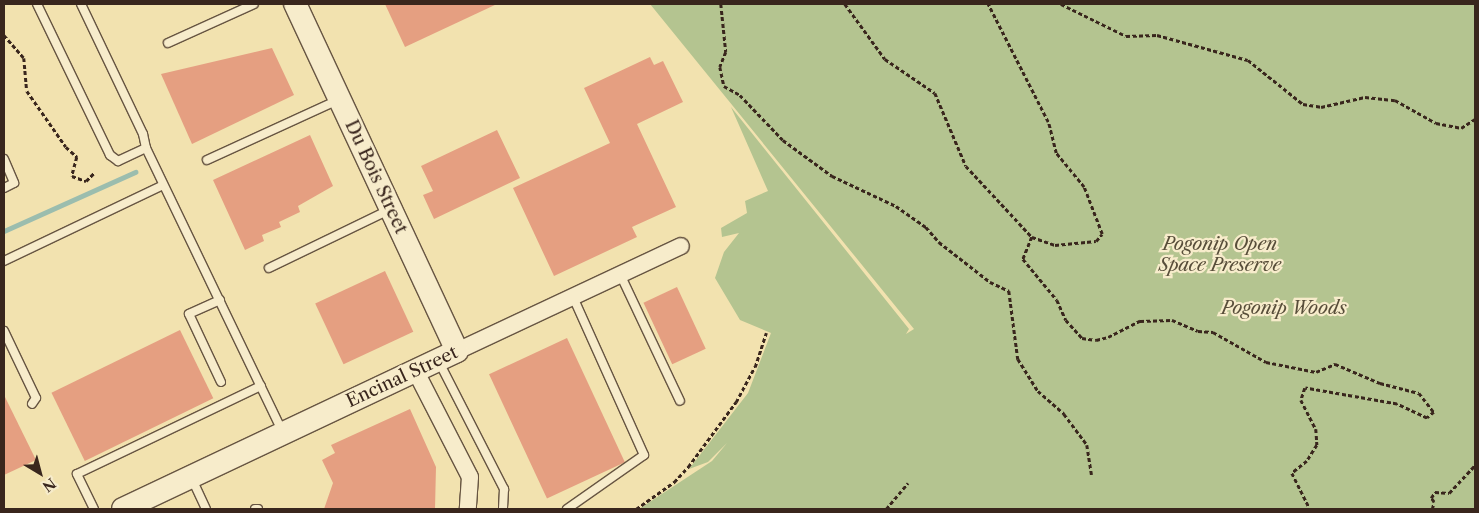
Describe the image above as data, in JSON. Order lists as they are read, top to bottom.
{
  "streets": {
    "street": ["Du Bois Street", "Encinal Street"]
  },
  "crossings": [
    ["Du Bois Street", "Encinal Street"]
  ],
  "parks": ["Pogonip Open Space Preserve", "Pogonip Woods"],
  "north": "bottom right"
}
